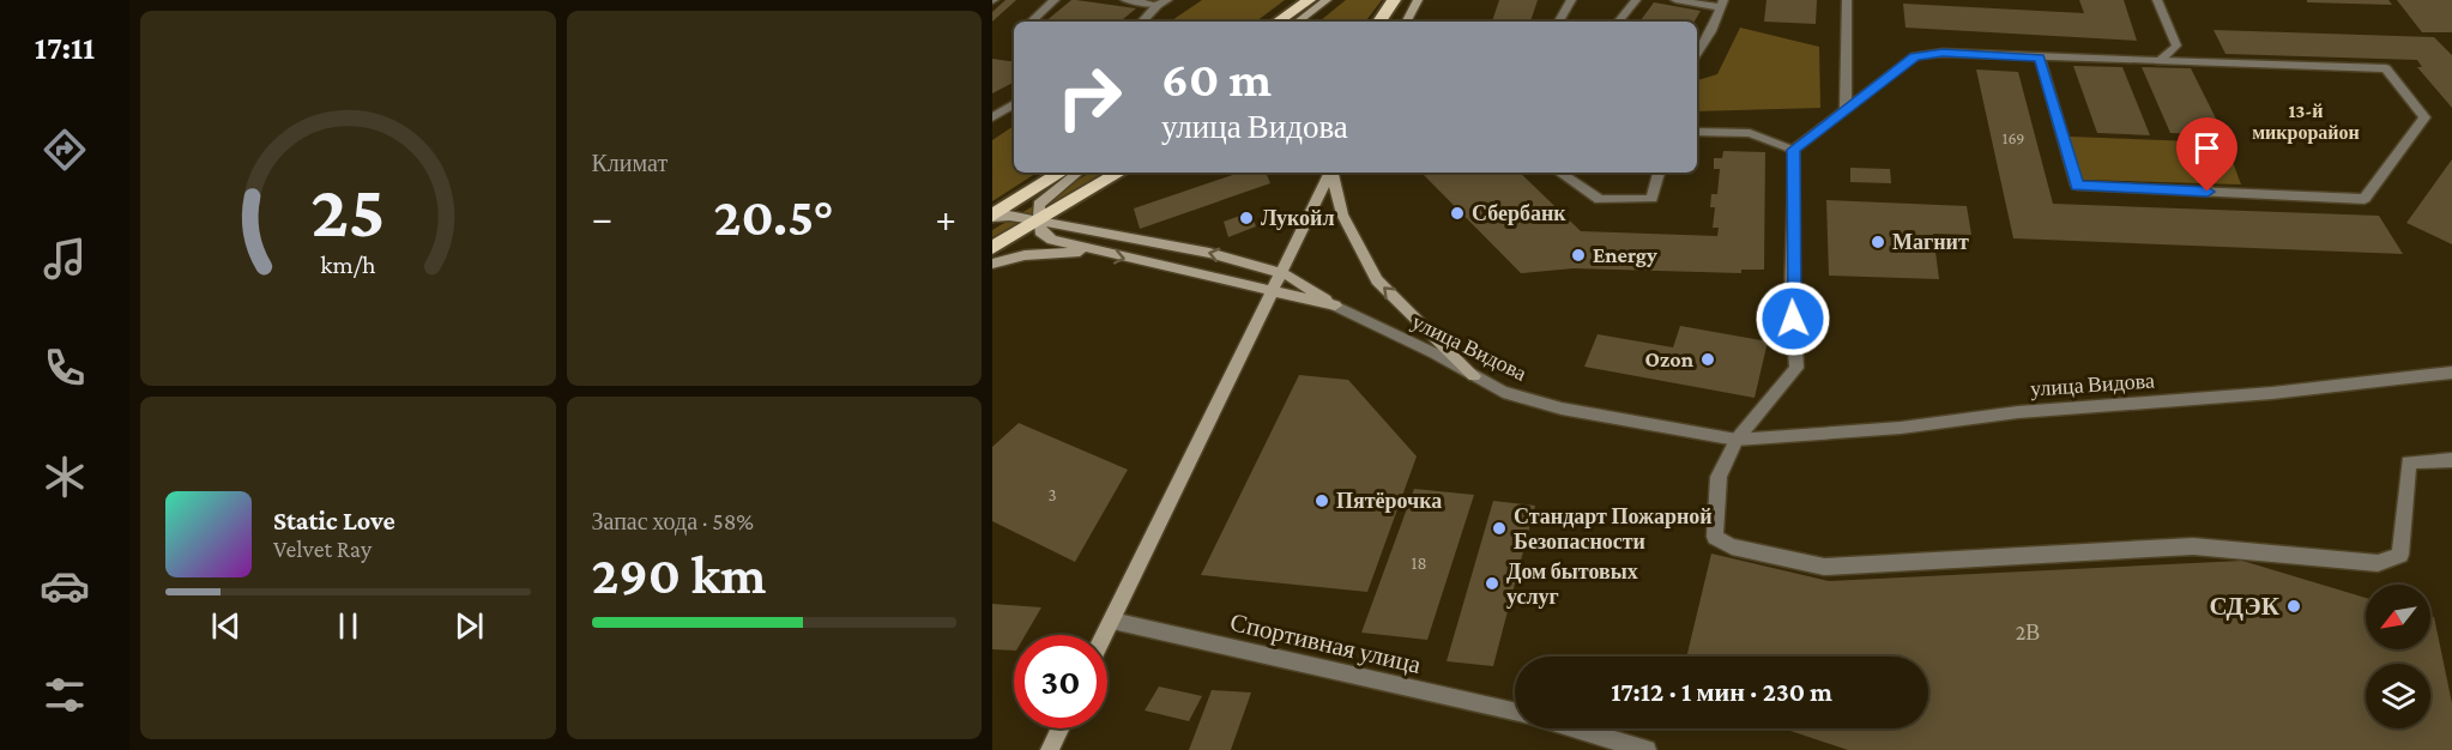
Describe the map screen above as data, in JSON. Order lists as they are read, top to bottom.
{
  "streets": {
    "main road": ["улица Видова"],
    "street": ["Спортивная улица"]
  },
  "districts": ["13-й микрорайон"],
  "places": [
    "Сбербанк",
    "Лукойл",
    "Магнит",
    "Energy",
    "Ozon",
    "Пятёрочка",
    "Стандарт Пожарной Безопасности",
    "Дом бытовых услуг",
    "СДЭК"
  ],
  "house_numbers": [
    "169",
    "3",
    "18",
    "2В"
  ],
  "north": "bottom left",
  "page": {
    "tabs": "17:11",
    "tile": [
      "Климат",
      ["Запас хода · 58%", "290 km"]
    ],
    "turn": ["60 m", "улица Видова"],
    "heat": ["−", "20.5°", "+"],
    "song": ["Static Love", "Velvet Ray"],
    "limit": "30",
    "trip": "17:12 · 1 мин · 230 m",
    "gauge": ["25", "km/h"]
  }
}
